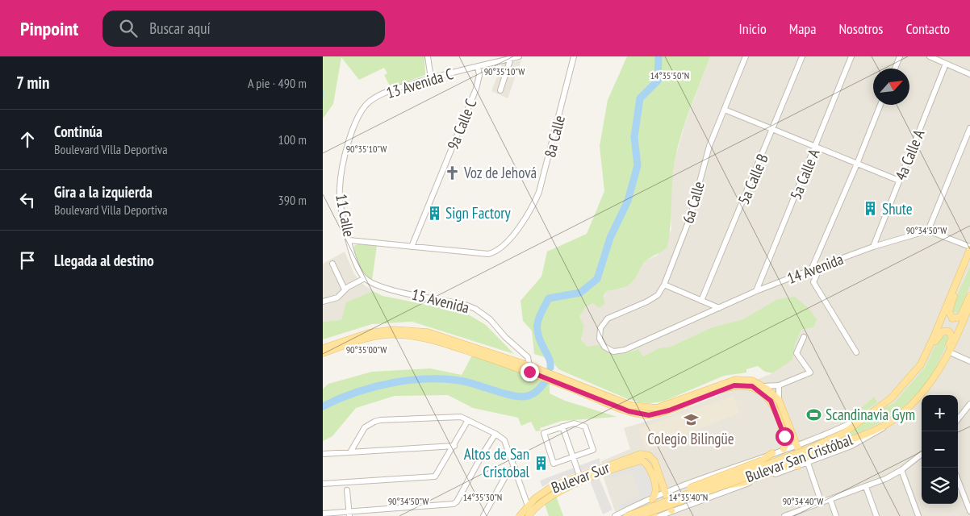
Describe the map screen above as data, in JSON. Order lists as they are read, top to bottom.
{
  "streets": {
    "main road": ["Bulevar San Cristóbal", "Bulevar Sur"],
    "street": [
      "13 Avenida C",
      "9a Calle C",
      "8a Calle",
      "4a Calle A",
      "5a Calle A",
      "5a Calle B",
      "6a Calle",
      "11 Calle",
      "14 Avenida",
      "15 Avenida"
    ]
  },
  "crossings": [
    ["13 Avenida C", "9a Calle C"],
    ["13 Avenida C", "11 Calle"],
    ["9a Calle C", "8a Calle"],
    ["4a Calle A", "14 Avenida"],
    ["5a Calle A", "14 Avenida"],
    ["6a Calle", "14 Avenida"],
    ["11 Calle", "15 Avenida"]
  ],
  "places": {
    "church": ["Voz de Jehová"],
    "building": ["Shute", "Sign Factory", "Altos de San Cristobal"],
    "sports": ["Scandinavia Gym"],
    "school or university": ["Colegio Bilingüe"]
  },
  "north": "top right",
  "page": {
    "header": "Pinpoint",
    "search": "Buscar aquí",
    "nav": [
      "Inicio",
      "Mapa",
      "Nosotros",
      "Contacto"
    ],
    "heading": ["7 min", "A pie · 490 m"],
    "list": [
      ["Continúa", "Boulevard Villa Deportiva", "100 m"],
      ["Gira a la izquierda", "Boulevard Villa Deportiva", "390 m"],
      "Llegada al destino"
    ],
    "map_buttons": ["+", "−"]
  },
  "coordinates": [
    "90°35'10\"W",
    "14°35'50\"N",
    "90°34'50\"W",
    "90°35'00\"W",
    "14°35'30\"N",
    "14°35'40\"N",
    "90°34'40\"W"
  ]
}
